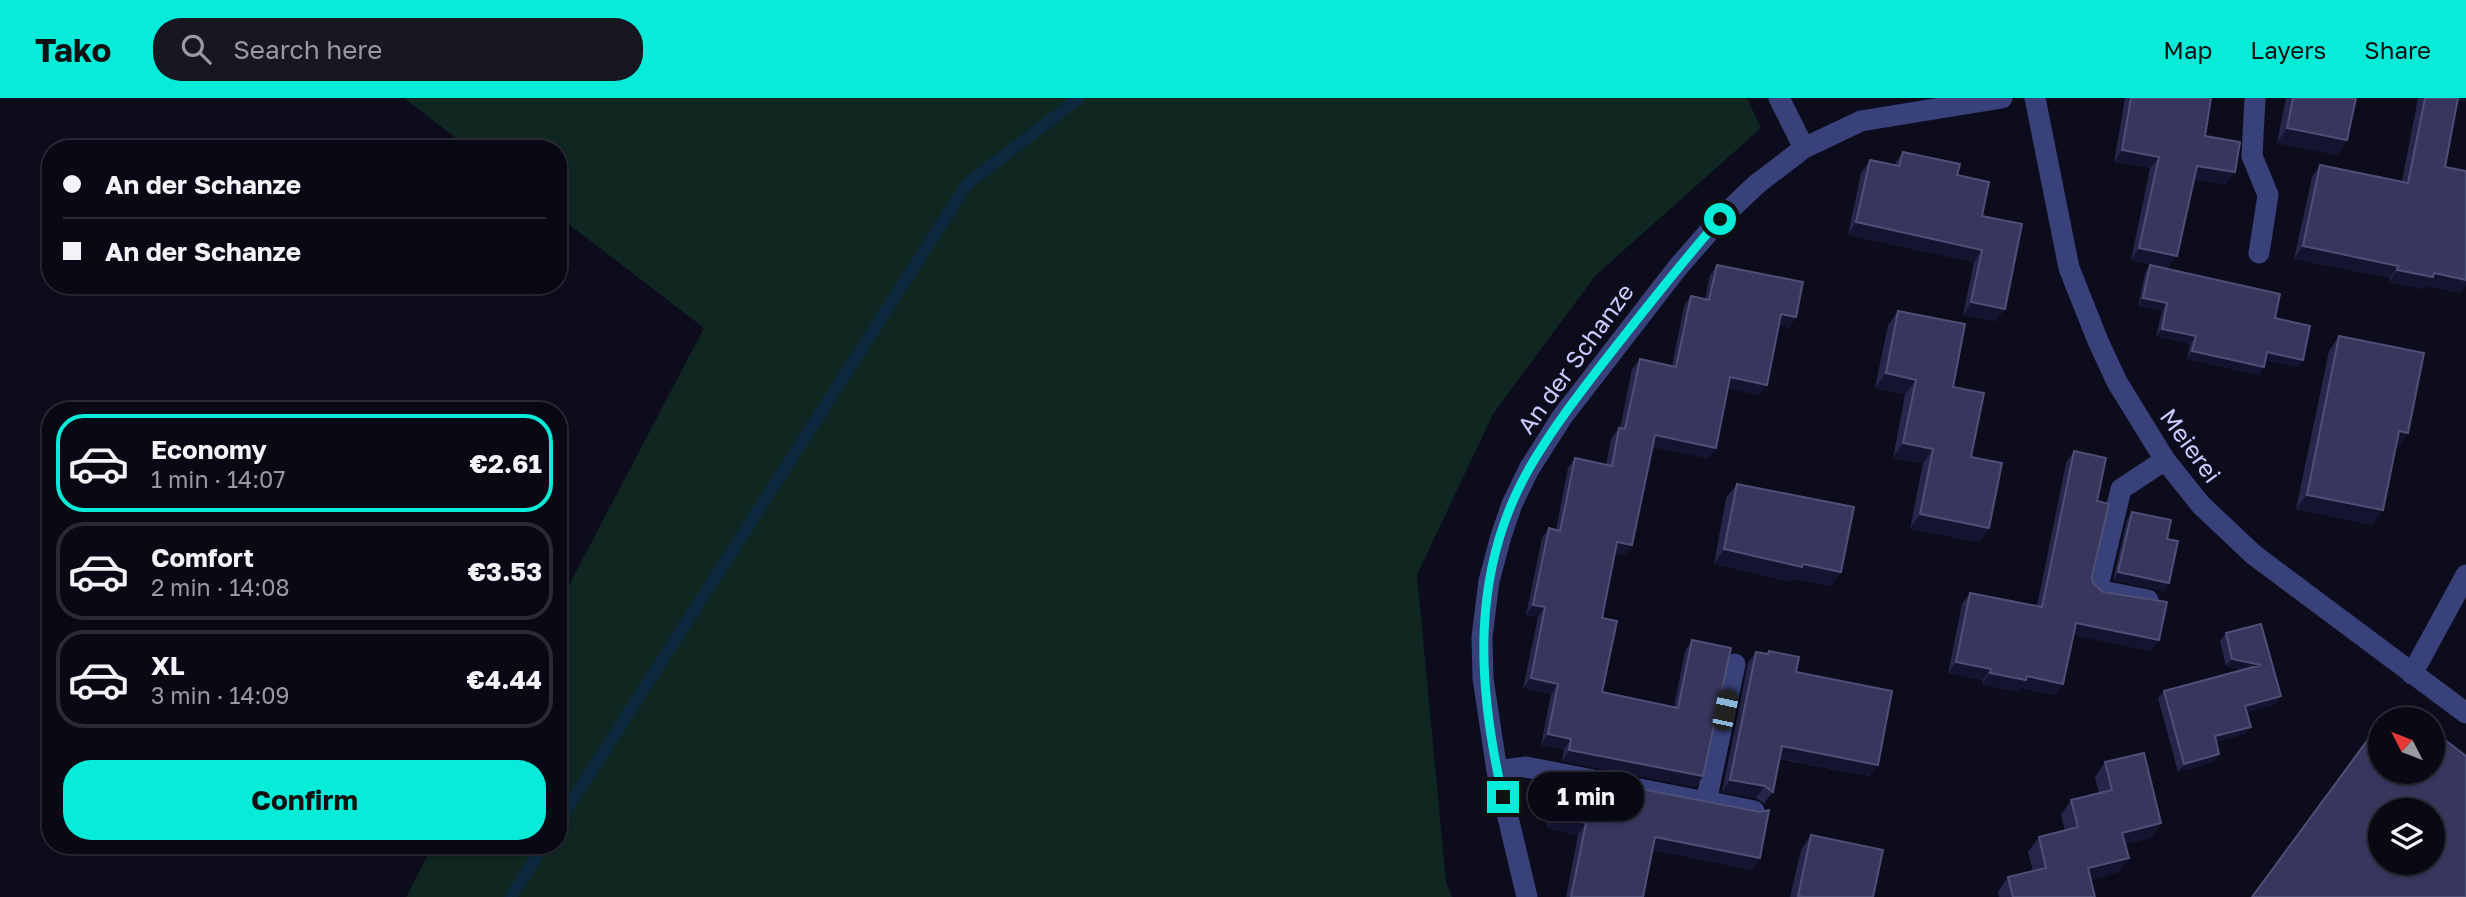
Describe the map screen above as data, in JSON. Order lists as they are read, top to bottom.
{
  "streets": {
    "street": ["An der Schanze", "Meierei"]
  },
  "north": "top left",
  "page": {
    "header": "Tako",
    "search": "Search here",
    "nav": ["Map", "Layers", "Share"],
    "banner": ["An der Schanze", "An der Schanze"],
    "list": [
      {
        "name": "Economy",
        "note": "1 min · 14:07",
        "value": "€2.61"
      },
      {
        "name": "Comfort",
        "note": "2 min · 14:08",
        "value": "€3.53"
      },
      {
        "name": "XL",
        "note": "3 min · 14:09",
        "value": "€4.44"
      }
    ],
    "buttons": "Confirm",
    "bubble": "1 min"
  }
}
